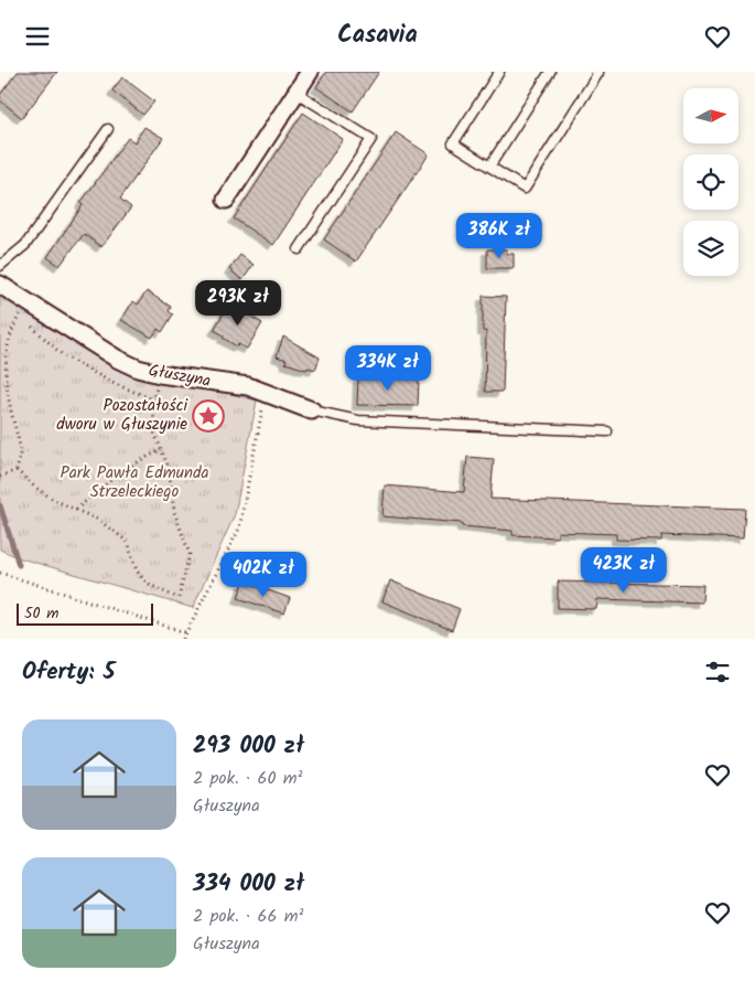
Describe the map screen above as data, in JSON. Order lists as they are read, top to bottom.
{
  "streets": {
    "street": ["Głuszyna"]
  },
  "parks": ["Park Pawła Edmunda Strzeleckiego"],
  "places": {
    "place": ["Pozostałości dworu w Głuszynie"]
  },
  "scale_bar": "50 m",
  "north": "right",
  "page": {
    "header": "Casavia",
    "price": [
      "386K zł",
      "293K zł",
      "334K zł",
      "423K zł",
      "402K zł"
    ],
    "scale": "50 m",
    "heading": "Oferty: 5",
    "list": [
      {
        "name": "293 000 zł",
        "note": "2 pok. · 60 m² · Głuszyna"
      },
      {
        "name": "334 000 zł",
        "note": "2 pok. · 66 m² · Głuszyna"
      }
    ]
  }
}
